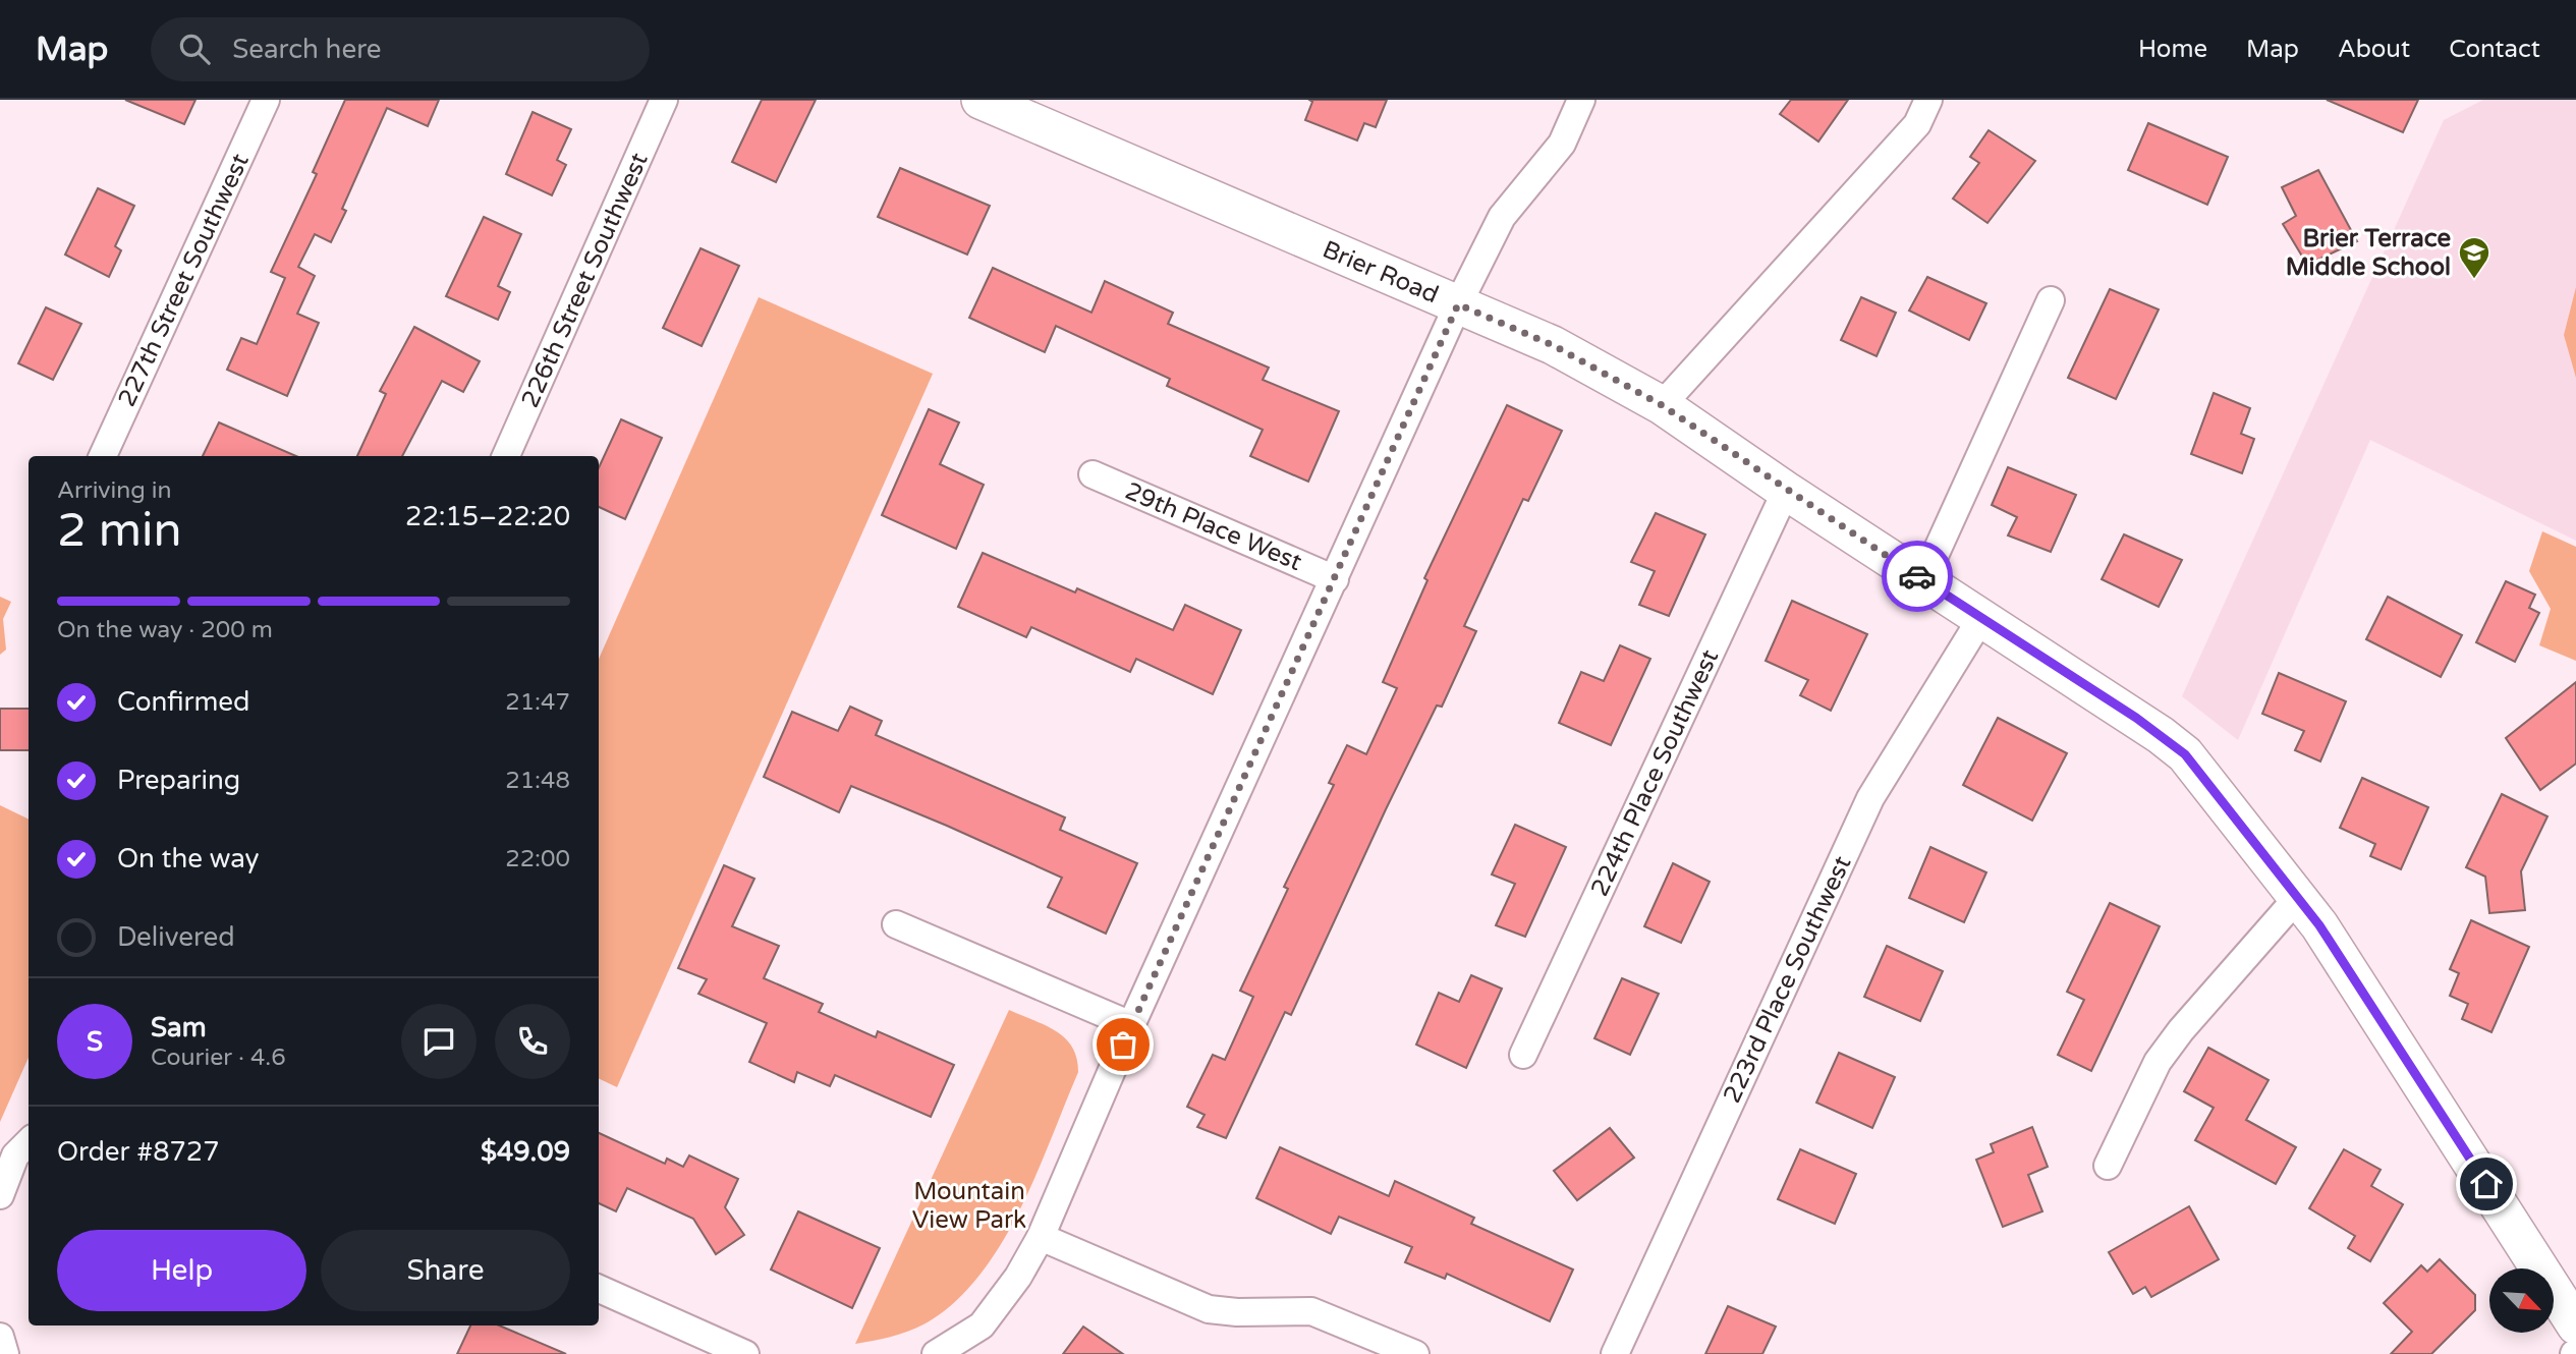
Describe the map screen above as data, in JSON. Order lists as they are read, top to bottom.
{
  "streets": {
    "main road": ["Brier Road"],
    "street": [
      "227th Street Southwest",
      "226th Street Southwest",
      "29th Place West",
      "224th Place Southwest",
      "223rd Place Southwest"
    ]
  },
  "crossings": [
    ["Brier Road", "224th Place Southwest"],
    ["Brier Road", "223rd Place Southwest"]
  ],
  "parks": ["Mountain View Park"],
  "places": {
    "school or university": ["Brier Terrace Middle School"]
  },
  "north": "bottom right",
  "page": {
    "header": "Map",
    "search": "Search here",
    "nav": [
      "Home",
      "Map",
      "About",
      "Contact"
    ],
    "heading": ["2 min", "Arriving in", "22:15–22:20"],
    "panel": [
      "Sam",
      "Courier · 4.6",
      "Order #8727",
      "$49.09"
    ],
    "bar": "On the way · 200 m",
    "list": [
      ["Confirmed", "21:47"],
      ["Preparing", "21:48"],
      ["On the way", "22:00"],
      "Delivered"
    ],
    "round": "S",
    "buttons": ["Help", "Share"]
  }
}
